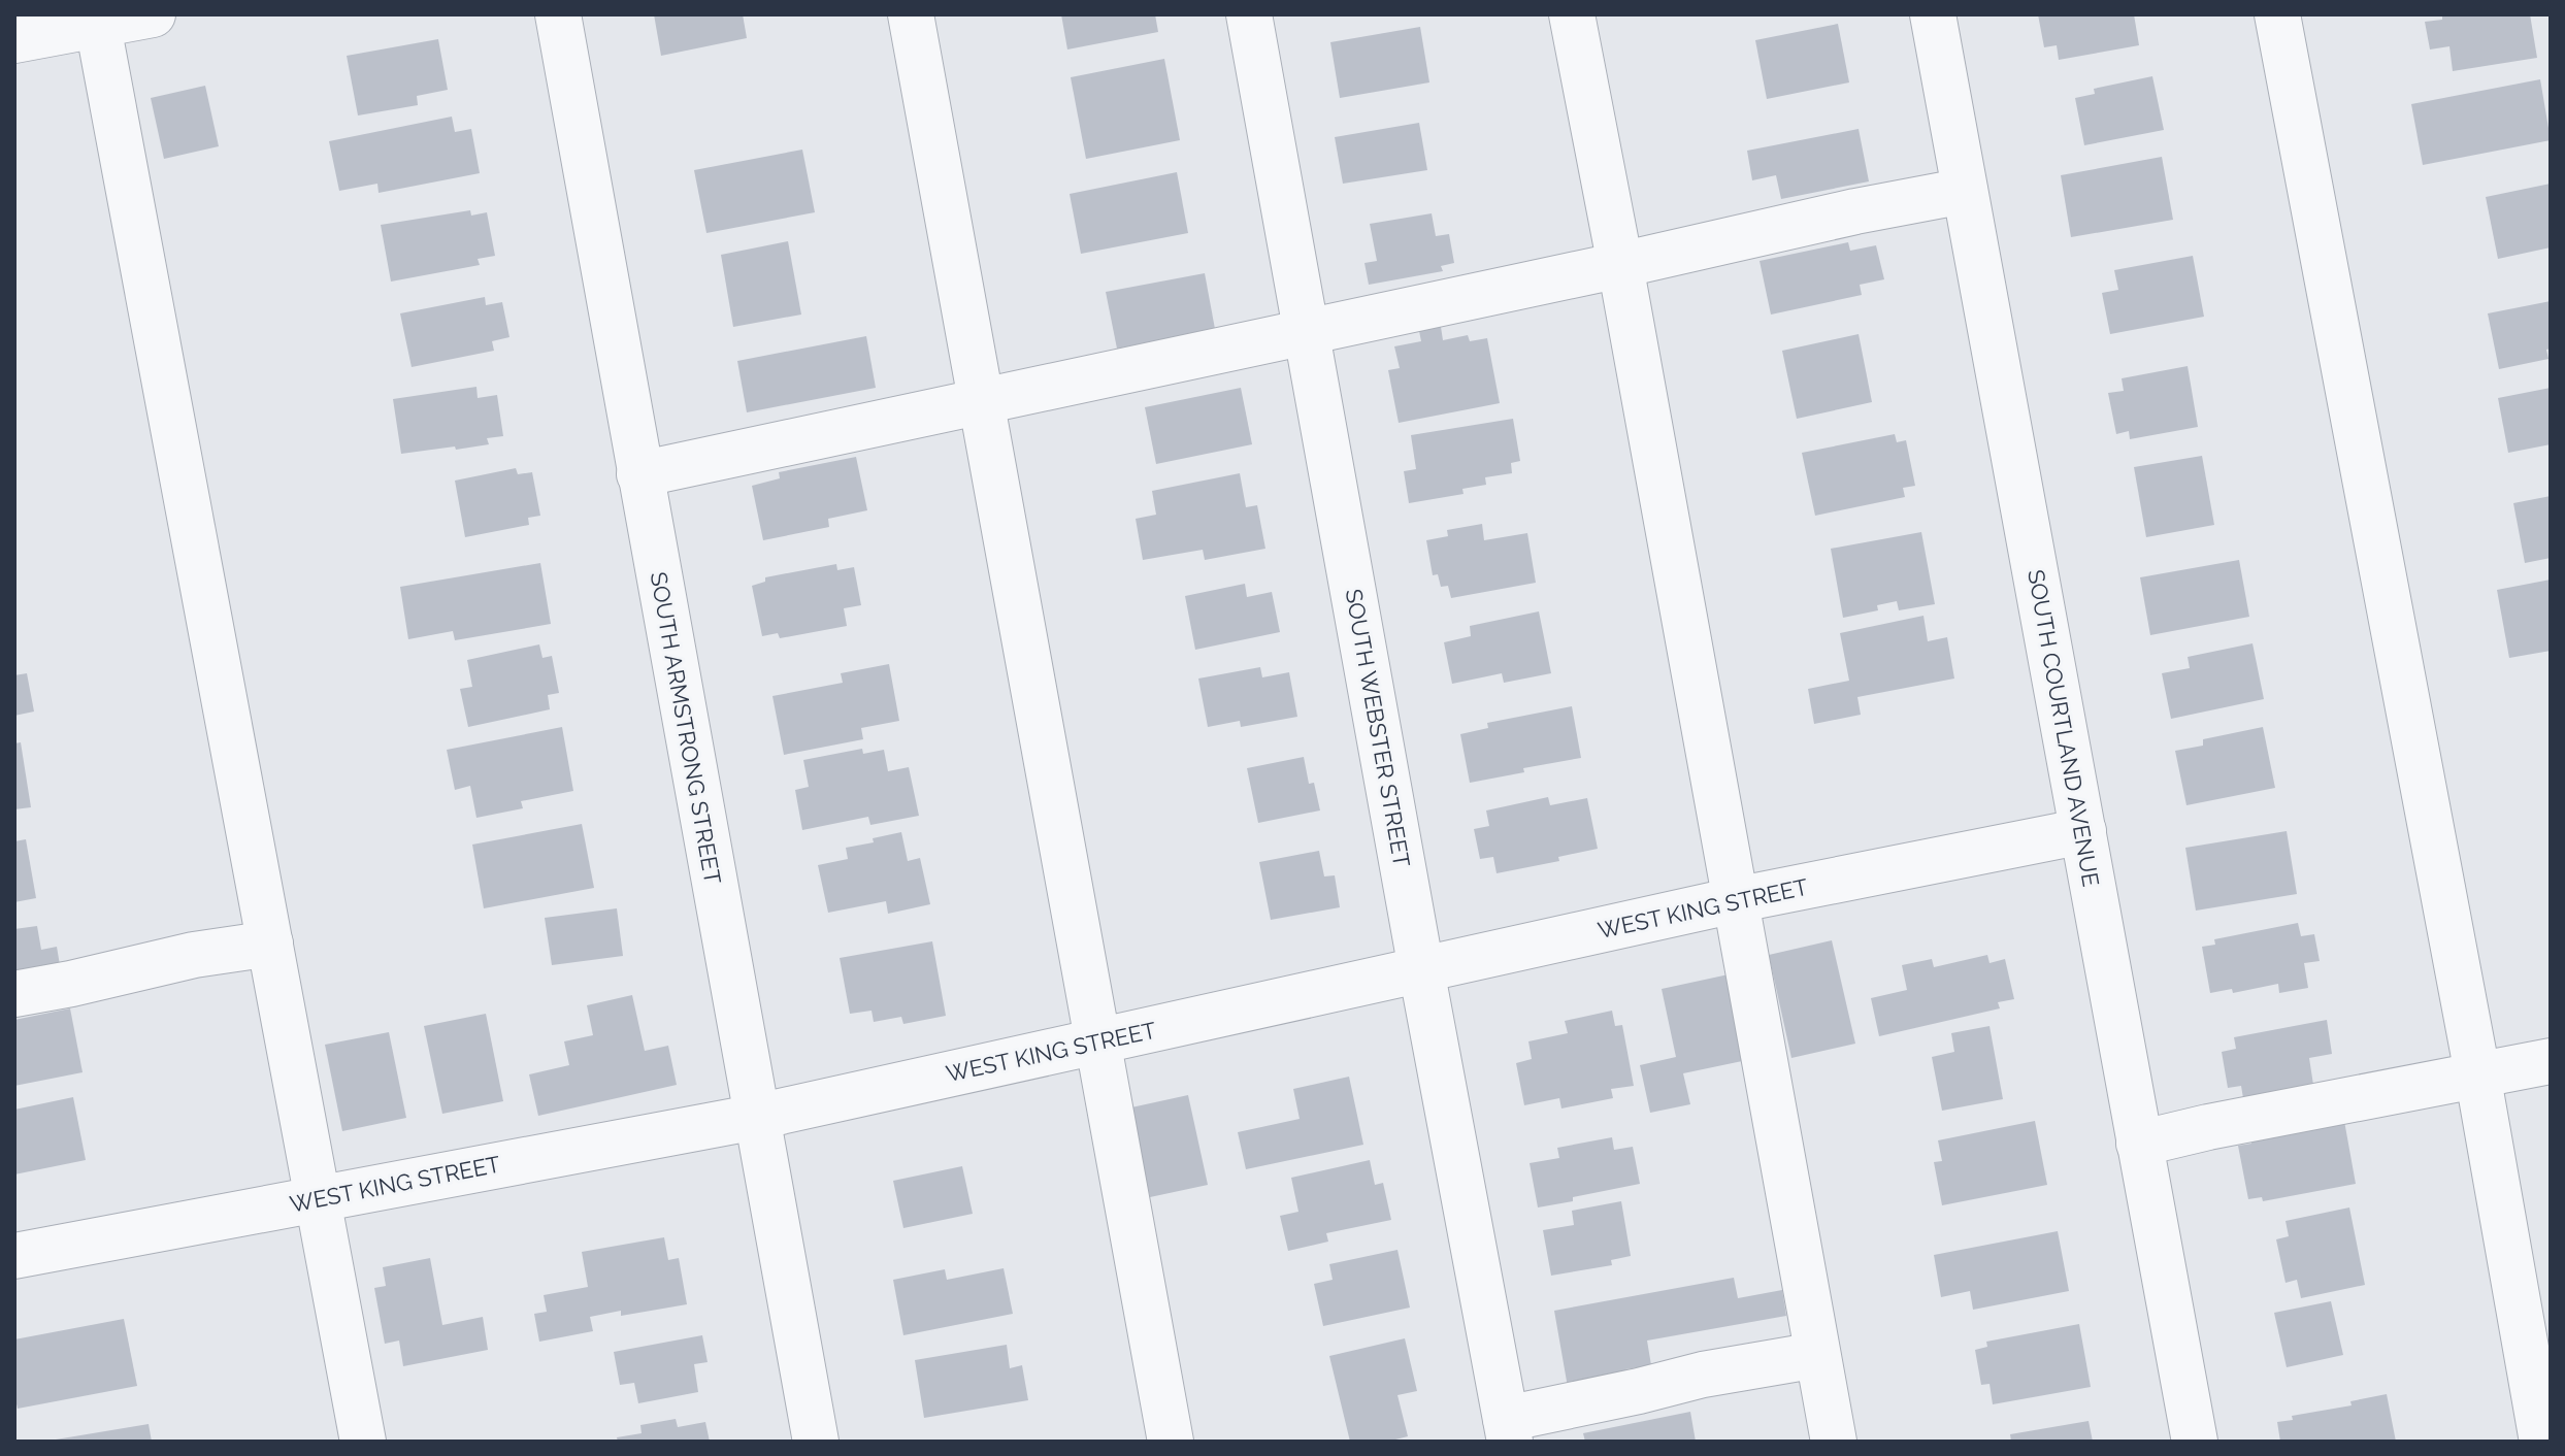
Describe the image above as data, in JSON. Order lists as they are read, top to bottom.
{
  "streets": {
    "street": [
      "SOUTH ARMSTRONG STREET",
      "SOUTH WEBSTER STREET",
      "SOUTH COURTLAND AVENUE",
      "WEST KING STREET"
    ]
  },
  "crossings": [
    ["SOUTH ARMSTRONG STREET", "WEST KING STREET"],
    ["SOUTH WEBSTER STREET", "WEST KING STREET"],
    ["SOUTH COURTLAND AVENUE", "WEST KING STREET"]
  ]
}
